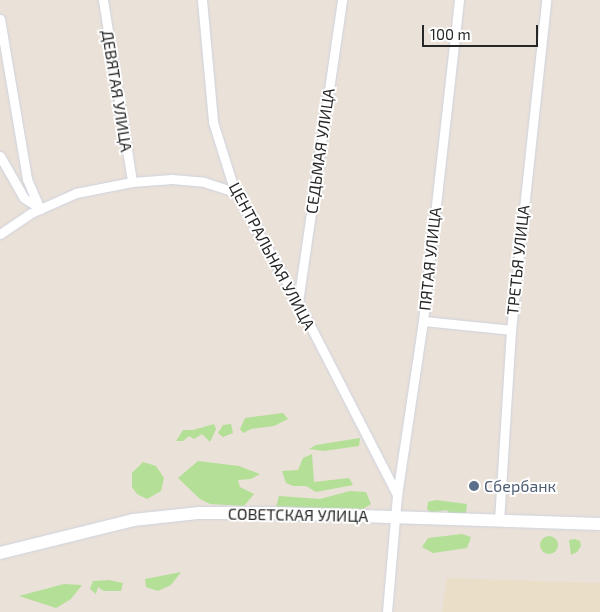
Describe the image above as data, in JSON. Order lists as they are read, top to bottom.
{
  "streets": {
    "main road": ["СОВЕТСКАЯ УЛИЦА"],
    "street": [
      "ДЕВЯТАЯ УЛИЦА",
      "СЕДЬМАЯ УЛИЦА",
      "ЦЕНТРАЛЬНАЯ УЛИЦА",
      "ПЯТАЯ УЛИЦА",
      "ТРЕТЬЯ УЛИЦА"
    ]
  },
  "crossings": [
    ["СЕДЬМАЯ УЛИЦА", "ЦЕНТРАЛЬНАЯ УЛИЦА"],
    ["ЦЕНТРАЛЬНАЯ УЛИЦА", "ПЯТАЯ УЛИЦА"],
    ["ПЯТАЯ УЛИЦА", "СОВЕТСКАЯ УЛИЦА"],
    ["ТРЕТЬЯ УЛИЦА", "СОВЕТСКАЯ УЛИЦА"]
  ],
  "places": ["Сбербанк"],
  "scale_bar": "100 m"
}
